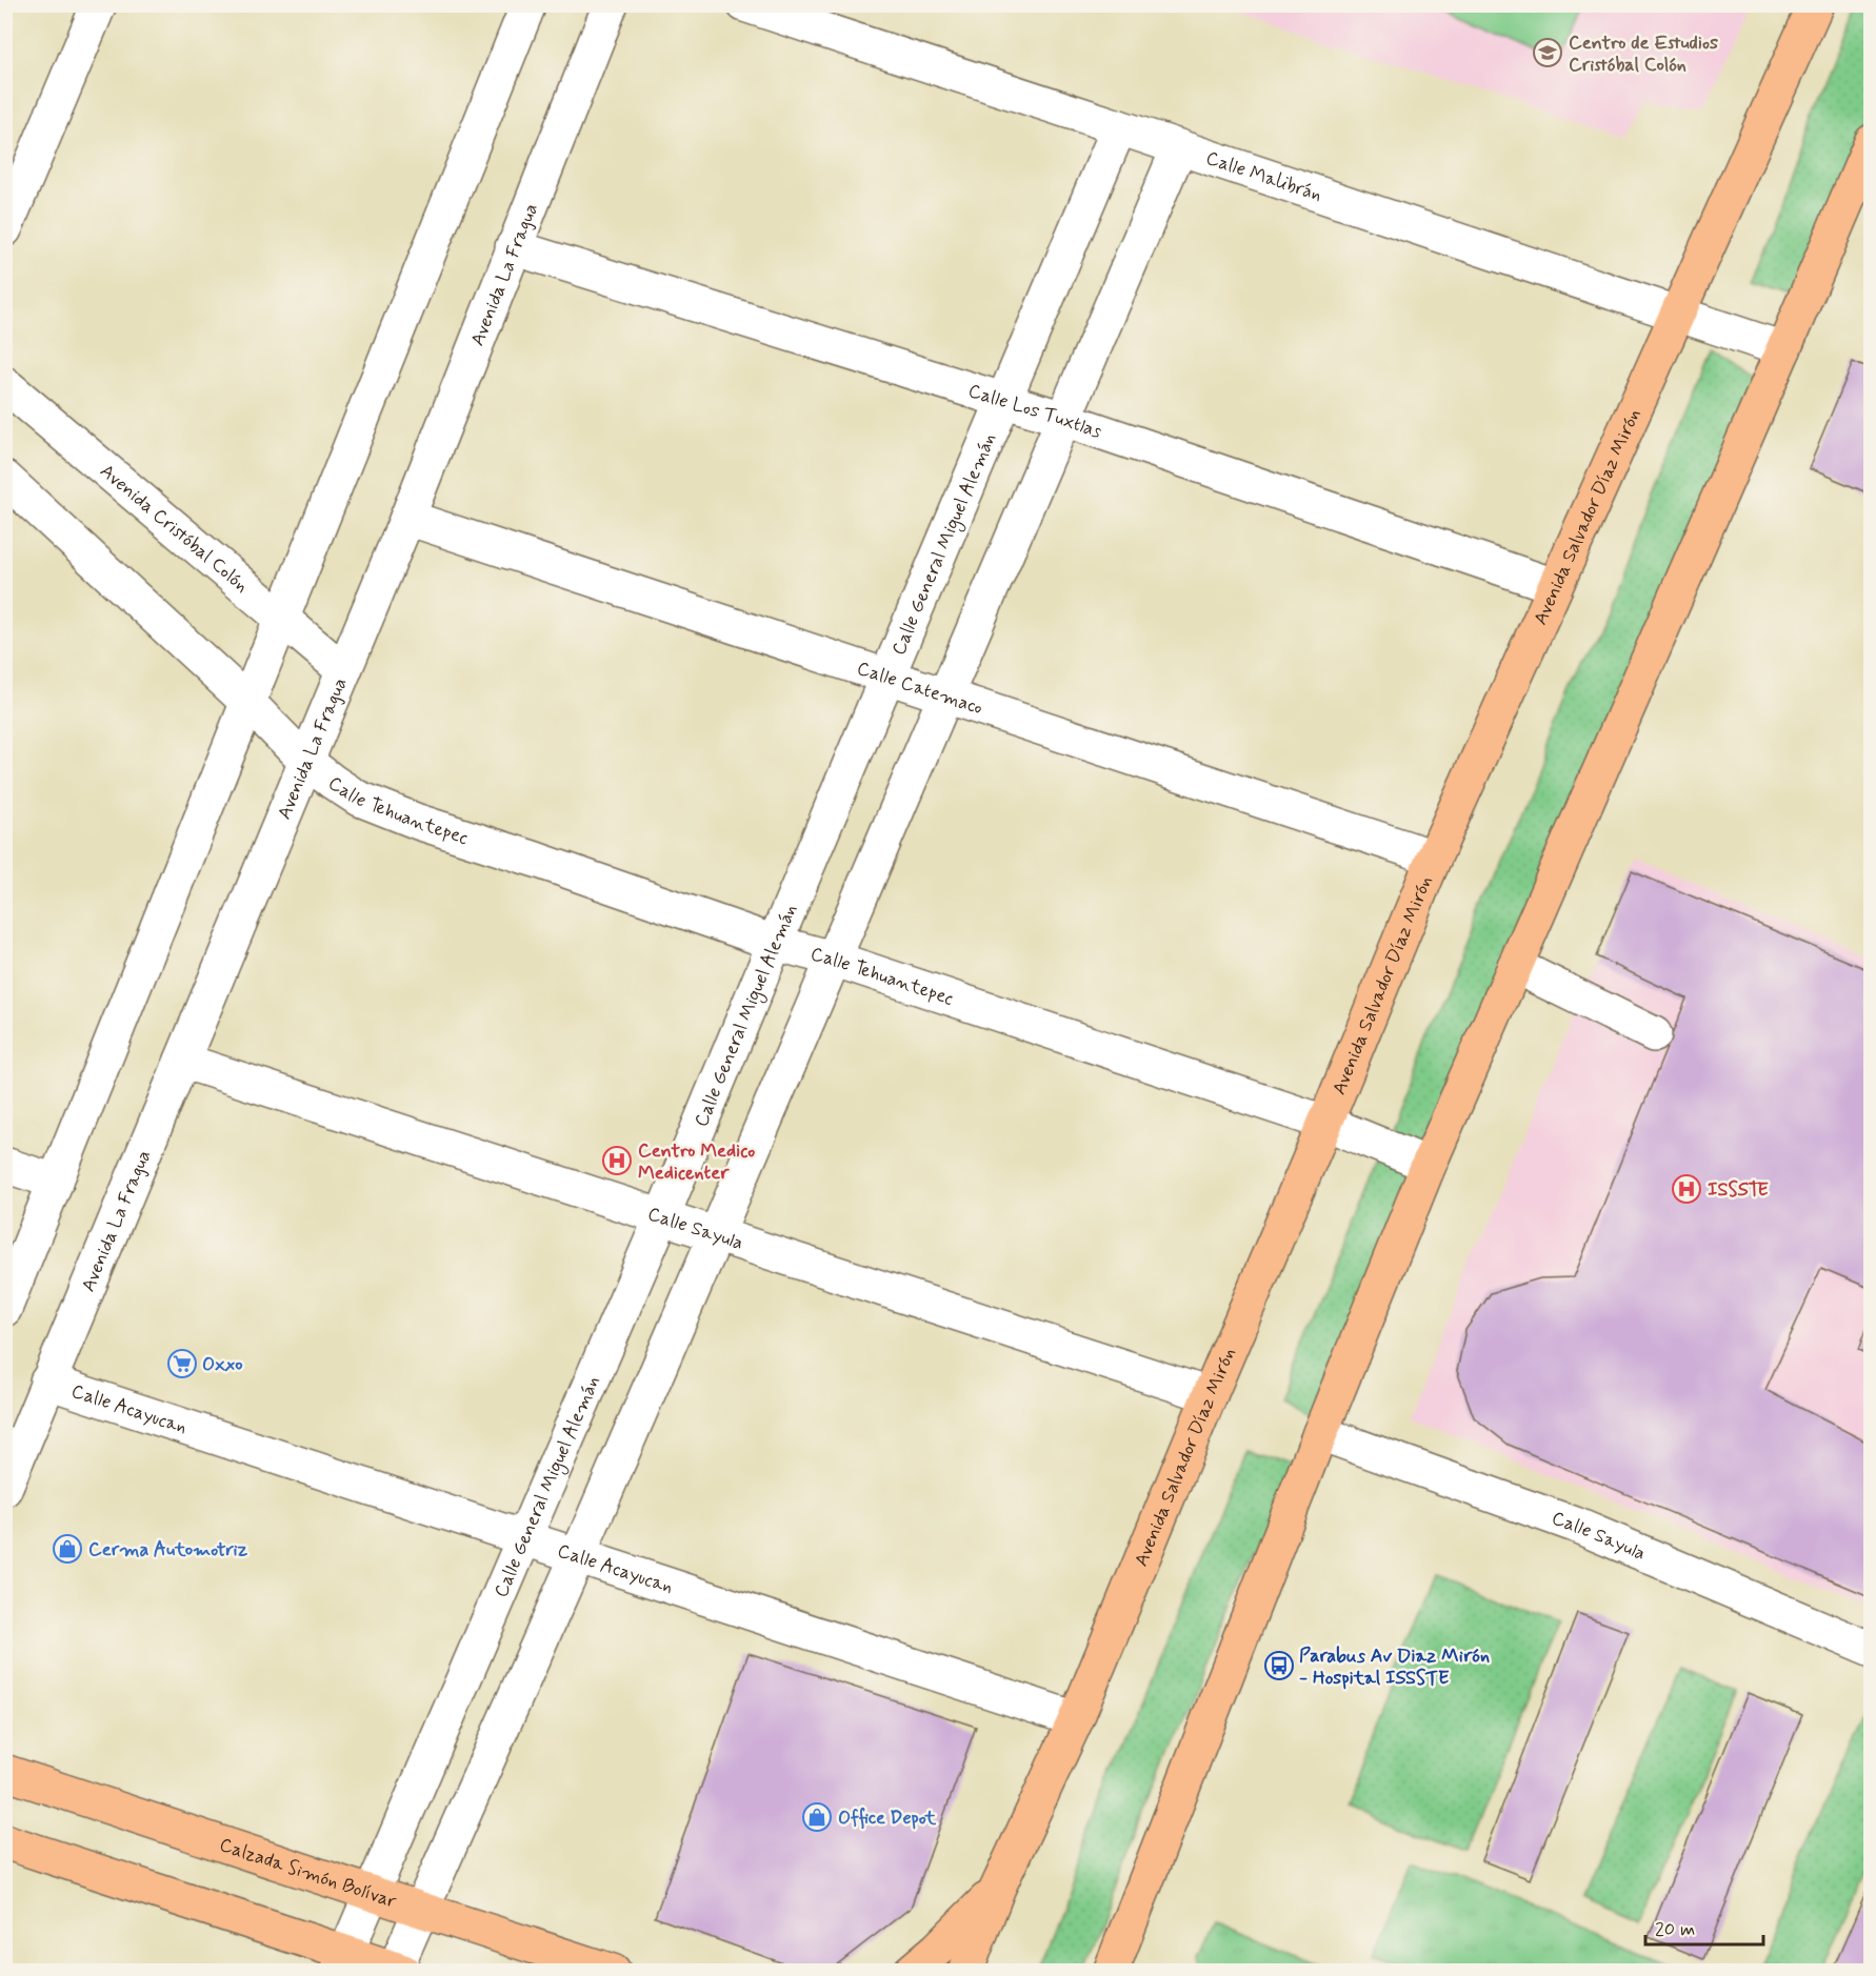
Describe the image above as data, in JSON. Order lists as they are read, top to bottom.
{
  "streets": {
    "main road": ["Avenida Salvador Díaz Mirón", "Calzada Simón Bolívar"],
    "street": [
      "Calle Malibrán",
      "Avenida La Fragua",
      "Calle Los Tuxtlas",
      "Avenida Cristóbal Colón",
      "Calle General Miguel Alemán",
      "Calle Catemaco",
      "Calle Tehuantepec",
      "Calle Sayula",
      "Calle Acayucan"
    ]
  },
  "crossings": [
    ["Calle Malibrán", "Avenida Salvador Díaz Mirón"],
    ["Calle Malibrán", "Calle General Miguel Alemán"],
    ["Avenida La Fragua", "Calle Los Tuxtlas"],
    ["Avenida La Fragua", "Avenida Cristóbal Colón"],
    ["Avenida La Fragua", "Calle Catemaco"],
    ["Avenida La Fragua", "Calle Tehuantepec"],
    ["Avenida La Fragua", "Calle Sayula"],
    ["Avenida La Fragua", "Calle Acayucan"],
    ["Calle Los Tuxtlas", "Avenida Salvador Díaz Mirón"],
    ["Calle Los Tuxtlas", "Calle General Miguel Alemán"],
    ["Avenida Salvador Díaz Mirón", "Calle Catemaco"],
    ["Avenida Salvador Díaz Mirón", "Calle Tehuantepec"],
    ["Avenida Salvador Díaz Mirón", "Calle Sayula"],
    ["Avenida Salvador Díaz Mirón", "Calle Acayucan"],
    ["Calle General Miguel Alemán", "Calle Catemaco"],
    ["Calle General Miguel Alemán", "Calle Tehuantepec"],
    ["Calle General Miguel Alemán", "Calle Sayula"],
    ["Calle General Miguel Alemán", "Calle Acayucan"],
    ["Calle General Miguel Alemán", "Calzada Simón Bolívar"]
  ],
  "places": {
    "school or university": ["Centro de Estudios Cristóbal Colón"],
    "hospital": ["Centro Medico Medicenter", "ISSSTE"],
    "supermarket": ["Oxxo"],
    "shop": ["Cerma Automotriz", "Office Depot"],
    "bus stop": ["Parabus Av Diaz Mirón - Hospital ISSSTE"]
  },
  "scale_bar": "20 m"
}
